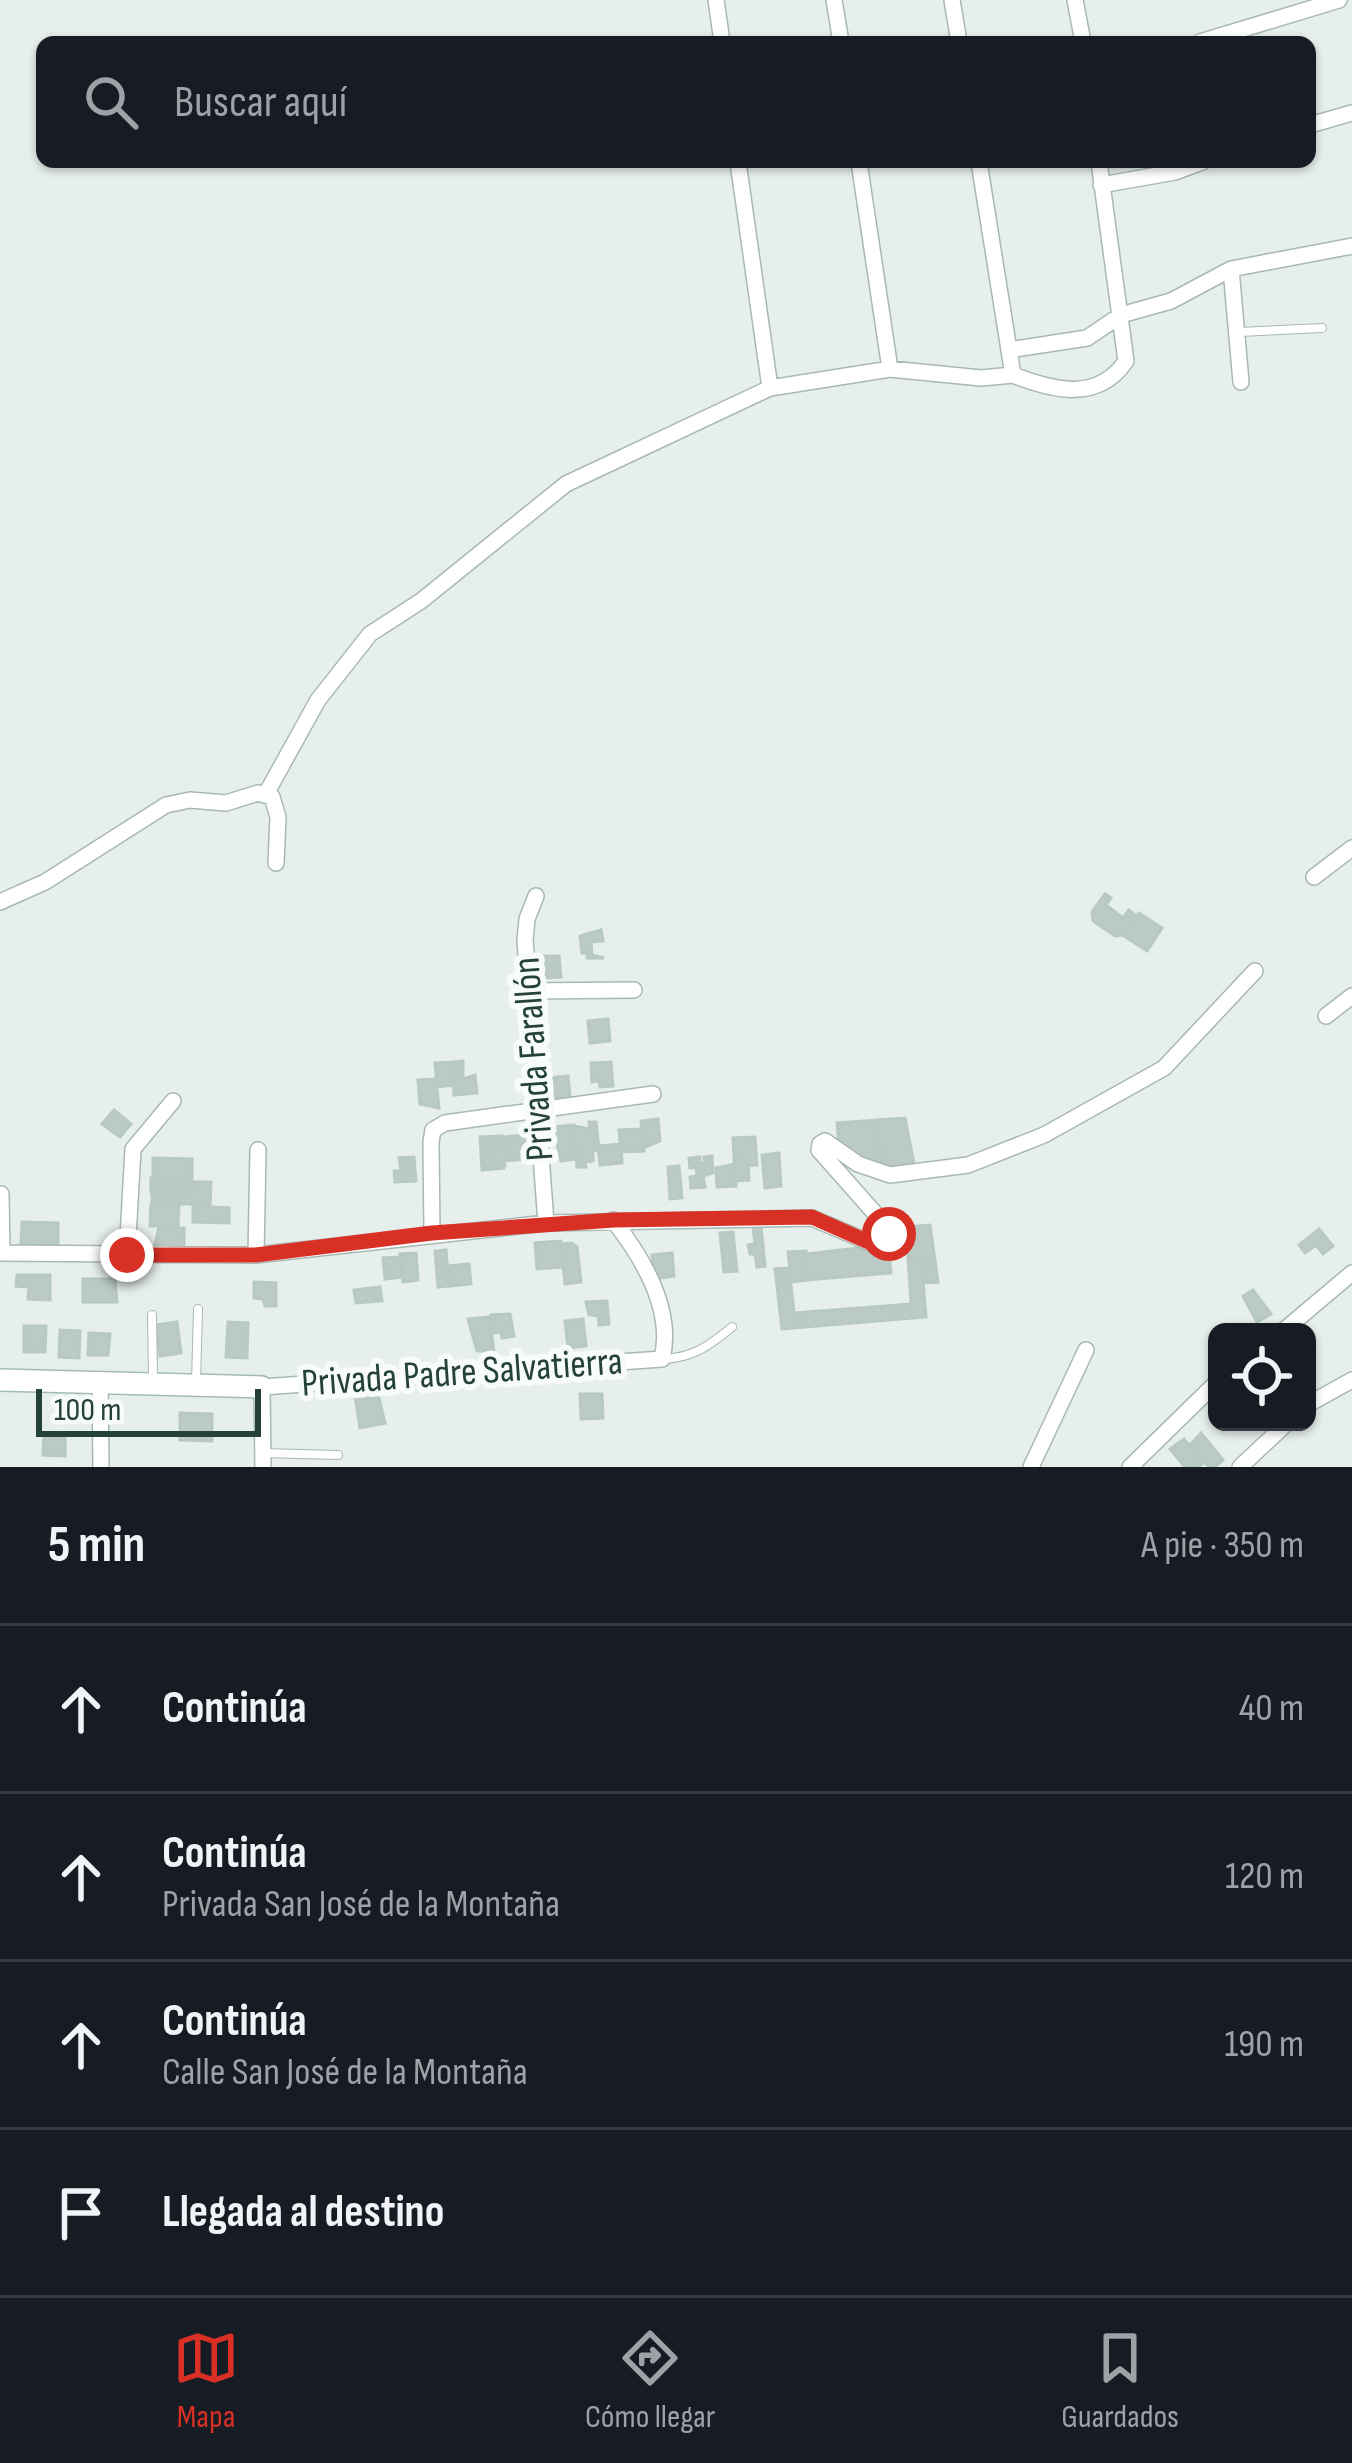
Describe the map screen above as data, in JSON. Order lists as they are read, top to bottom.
{
  "streets": {
    "street": ["Privada Farallón", "Privada Padre Salvatierra"]
  },
  "scale_bar": "100 m",
  "page": {
    "search": "Buscar aquí",
    "scale": "100 m",
    "heading": ["5 min", "A pie · 350 m"],
    "list": [
      ["Continúa", "40 m"],
      ["Continúa", "Privada San José de la Montaña", "120 m"],
      ["Continúa", "Calle San José de la Montaña", "190 m"],
      "Llegada al destino"
    ],
    "nav": ["Mapa", "Cómo llegar", "Guardados"]
  }
}
